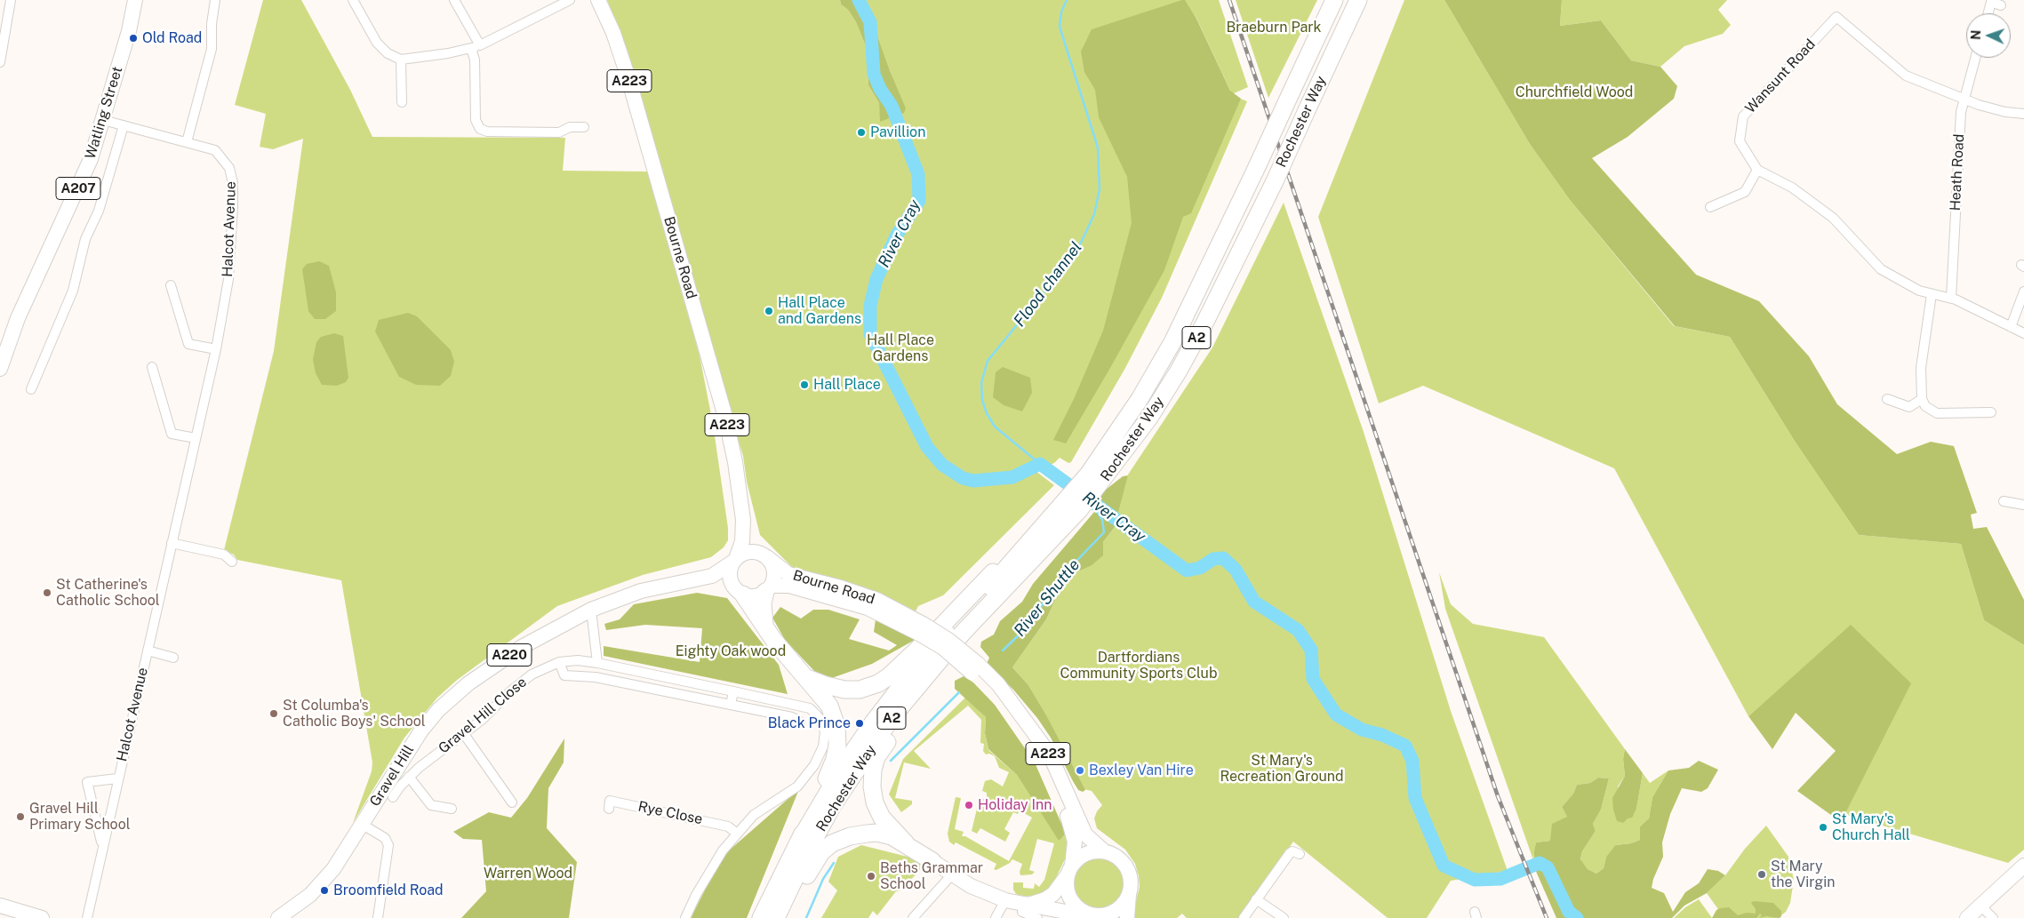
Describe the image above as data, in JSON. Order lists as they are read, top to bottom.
{
  "streets": {
    "highway": ["Rochester Way", "A2"],
    "main road": [
      "A223",
      "Watling Street",
      "A207",
      "Bourne Road",
      "A220",
      "Gravel Hill"
    ],
    "street": [
      "Wansunt Road",
      "Heath Road",
      "Halcot Avenue",
      "Gravel Hill Close",
      "Rye Close"
    ]
  },
  "crossings": [
    ["Wansunt Road", "Heath Road"],
    ["Watling Street", "Halcot Avenue"],
    ["Rochester Way", "A2"],
    ["Bourne Road", "Gravel Hill"],
    ["Gravel Hill Close", "Rye Close"]
  ],
  "water": ["River Cray", "Flood channel", "River Shuttle"],
  "parks": [
    "Braeburn Park",
    "Churchfield Wood",
    "Hall Place Gardens",
    "Eighty Oak wood",
    "Dartfordians Community Sports Club",
    "St Mary's Recreation Ground",
    "Warren Wood"
  ],
  "places": [
    "Old Road",
    "Pavillion",
    "Hall Place and Gardens",
    "Hall Place",
    "St Catherine's Catholic School",
    "St Columba's Catholic Boys' School",
    "Black Prince",
    "Bexley Van Hire",
    "Holiday Inn",
    "Gravel Hill Primary School",
    "St Mary's Church Hall",
    "St Mary the Virgin",
    "Beths Grammar School",
    "Broomfield Road"
  ],
  "north": "left"
}
